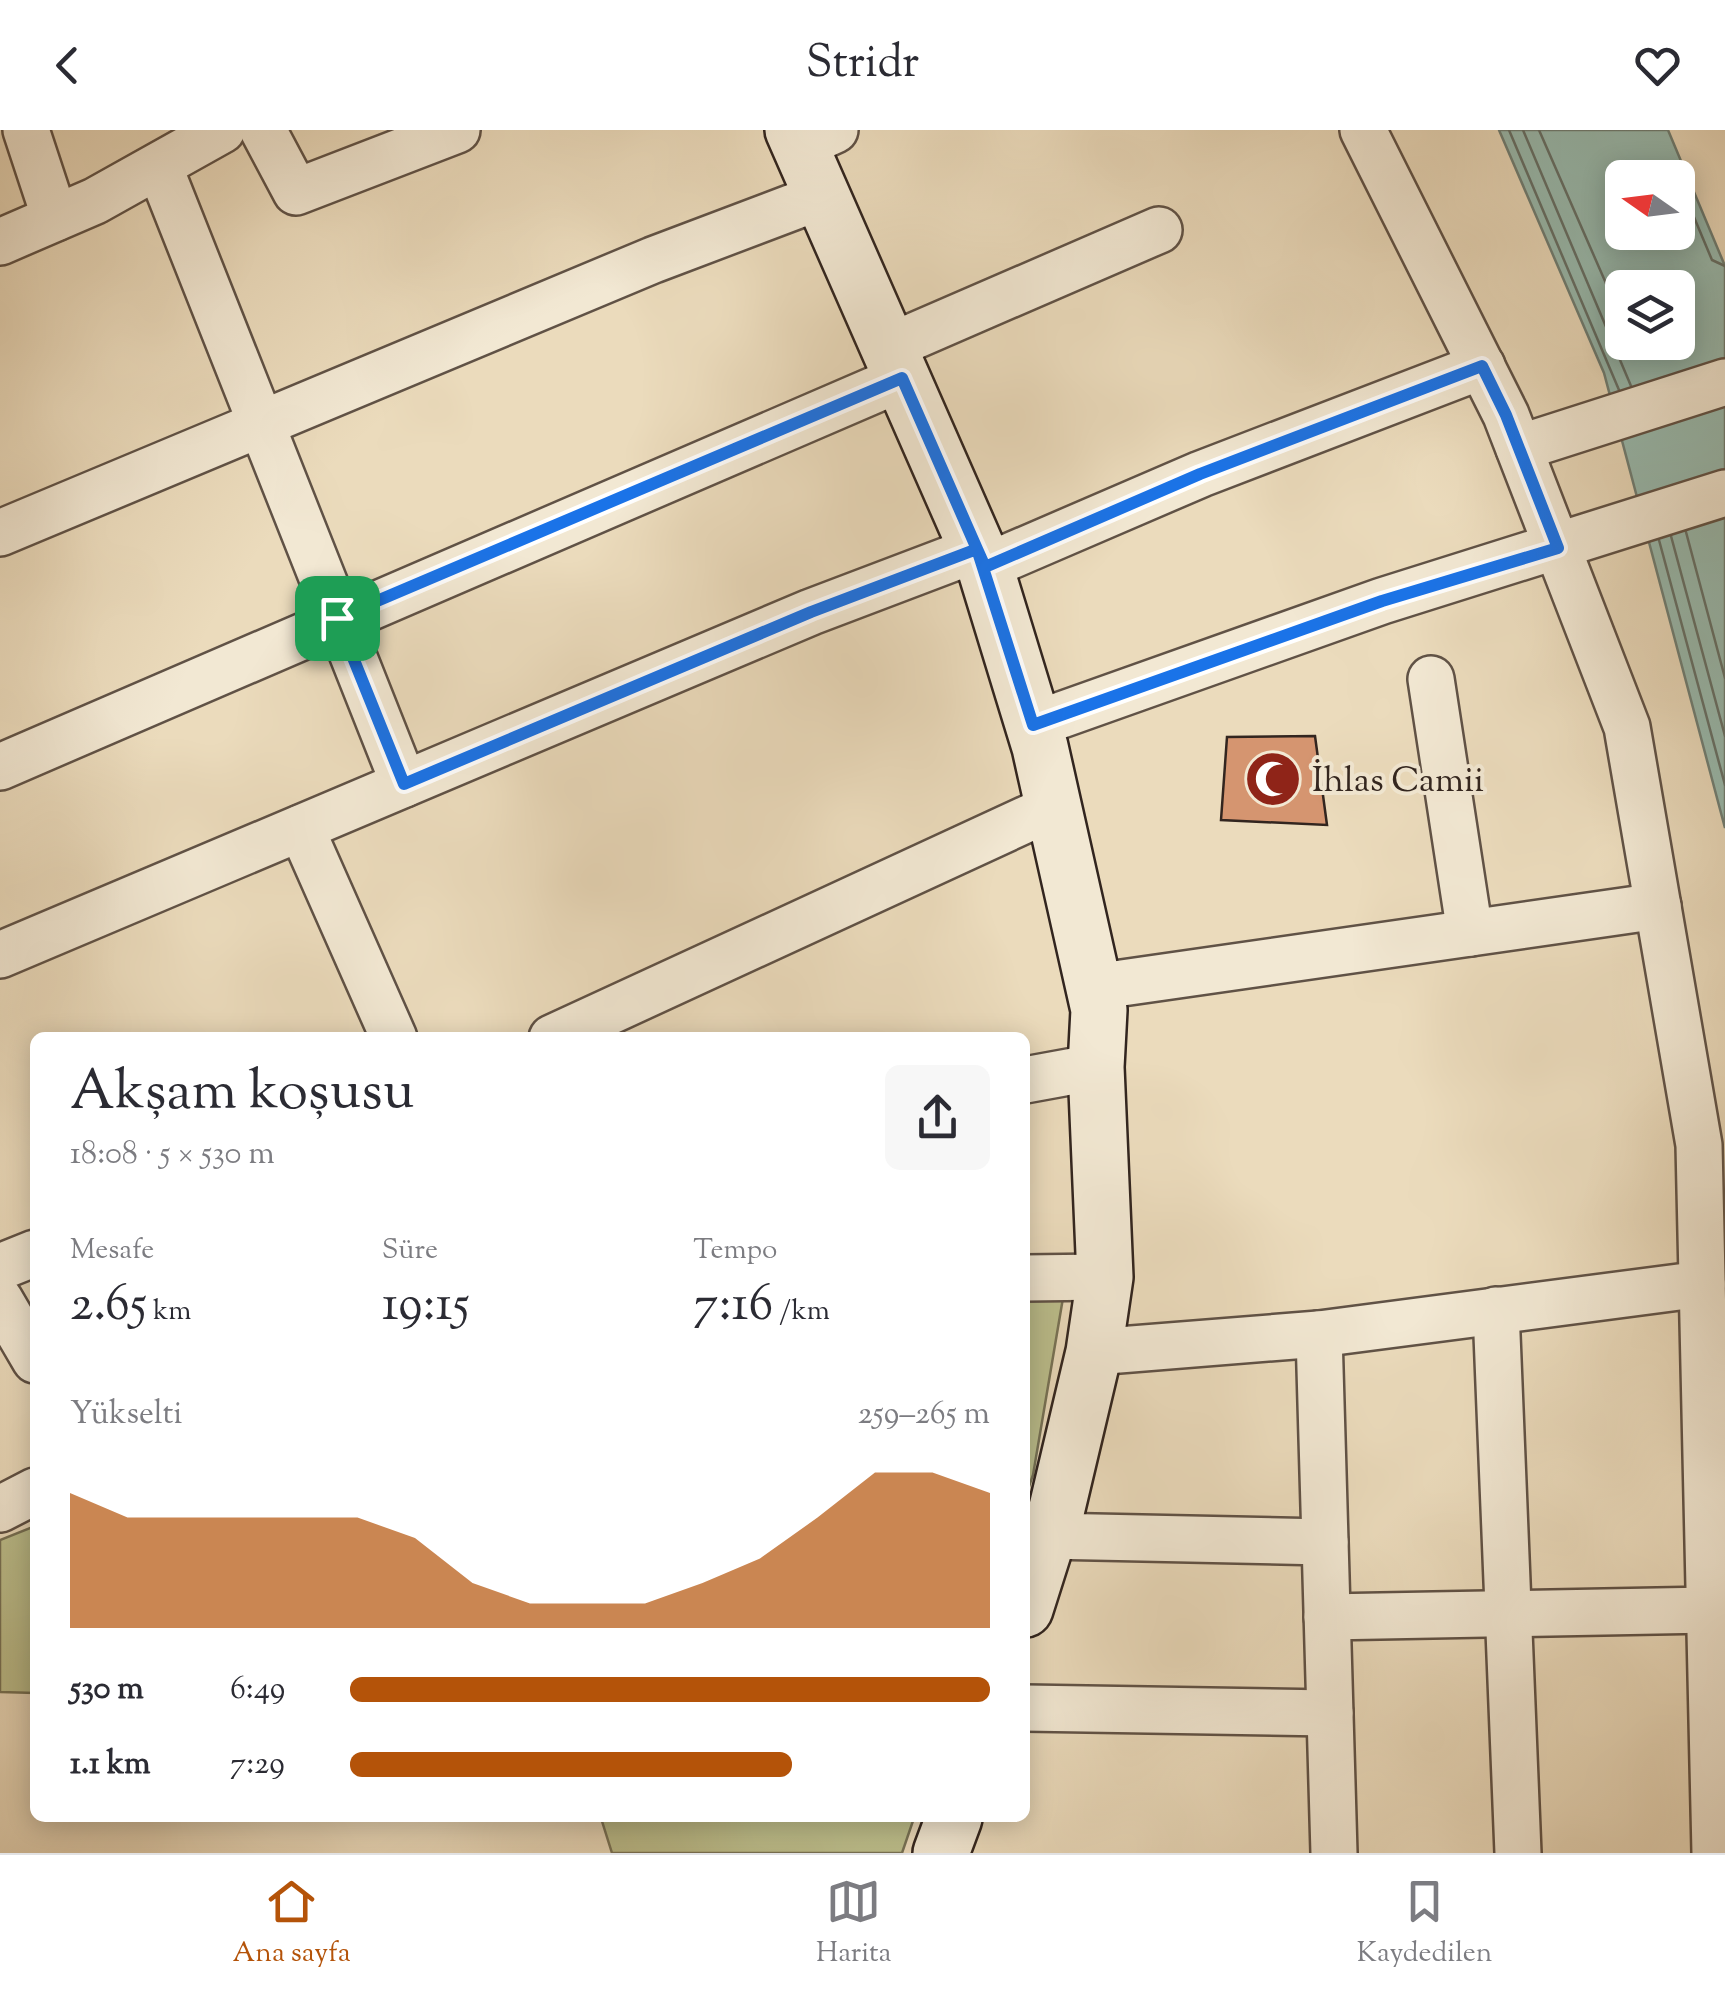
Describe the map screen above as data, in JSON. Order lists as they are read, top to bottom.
{
  "places": {
    "mosque": ["İhlas Camii"]
  },
  "north": "left",
  "page": {
    "header": "Stridr",
    "heading": ["Akşam koşusu", "18:08 · 5 × 530 m"],
    "stats": [
      ["Mesafe", "2.65 km"],
      ["Süre", "19:15"],
      ["Tempo", "7:16 /km"]
    ],
    "chart": ["Yükselti", "259–265 m"],
    "list": [
      {
        "name": "530 m",
        "note": "6:49"
      },
      {
        "name": "1.1 km",
        "note": "7:29"
      }
    ],
    "tabs": ["Ana sayfa", "Harita", "Kaydedilen"]
  }
}
